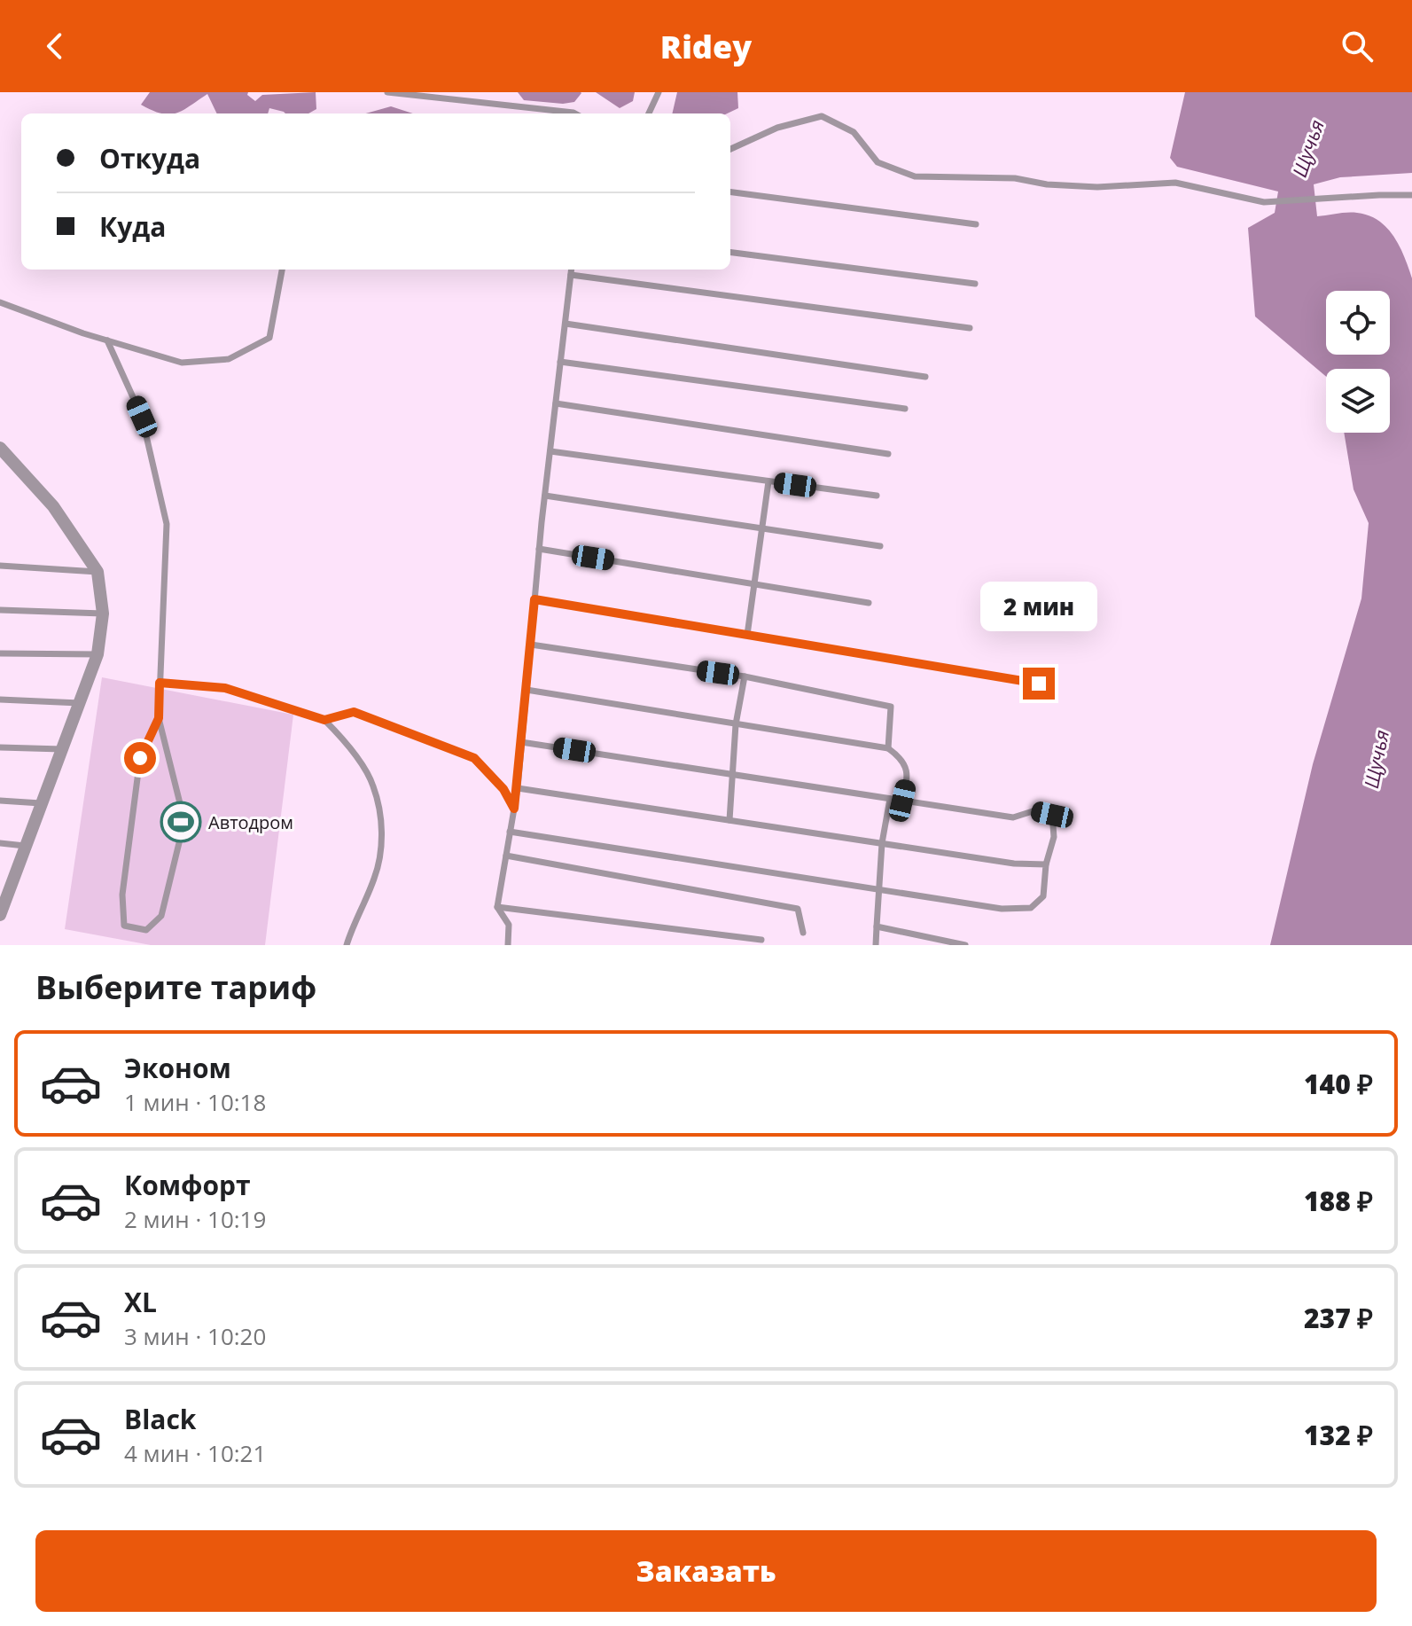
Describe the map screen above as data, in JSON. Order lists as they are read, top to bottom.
{
  "water": ["Щучья"],
  "places": {
    "sports": ["Автодром"]
  },
  "page": {
    "header": "Ridey",
    "banner": ["Откуда", "Куда"],
    "bubble": "2 мин",
    "heading": "Выберите тариф",
    "list": [
      {
        "name": "Эконом",
        "note": "1 мин · 10:18",
        "value": "140 ₽"
      },
      {
        "name": "Комфорт",
        "note": "2 мин · 10:19",
        "value": "188 ₽"
      },
      {
        "name": "XL",
        "note": "3 мин · 10:20",
        "value": "237 ₽"
      },
      {
        "name": "Black",
        "note": "4 мин · 10:21",
        "value": "132 ₽"
      }
    ],
    "buttons": "Заказать"
  }
}
